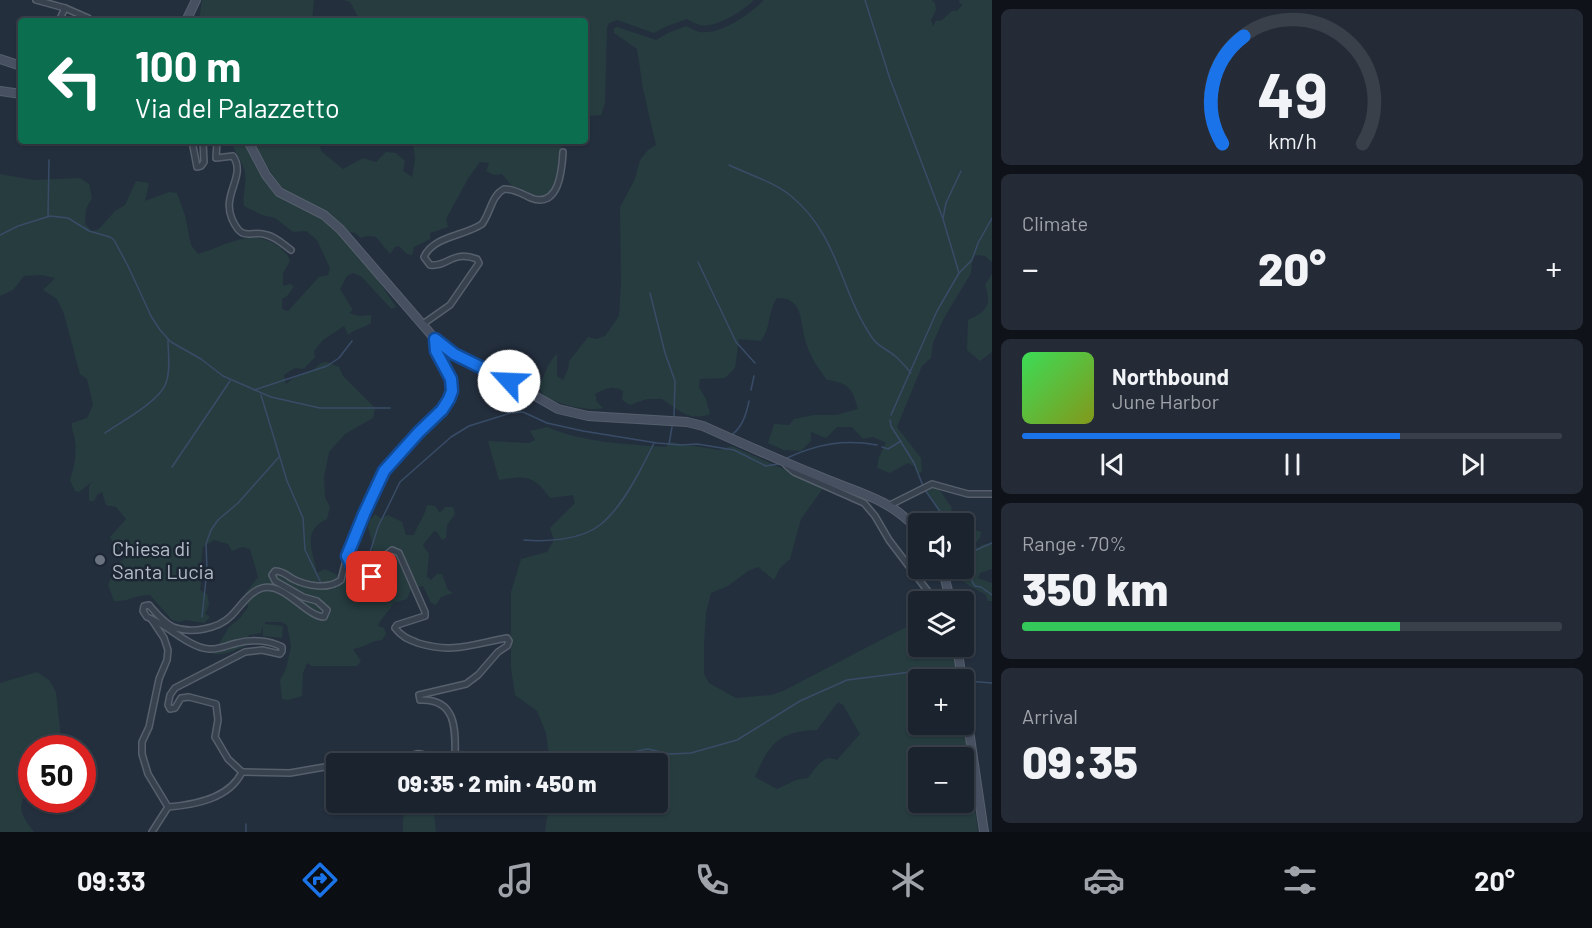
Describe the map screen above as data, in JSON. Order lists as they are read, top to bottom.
{
  "places": ["Chiesa di Santa Lucia"],
  "page": {
    "turn": ["100 m", "Via del Palazzetto"],
    "tile": [
      "Climate",
      ["Range · 70%", "350 km"],
      ["Arrival", "09:35"]
    ],
    "heat": ["−", "20°", "+"],
    "song": ["Northbound", "June Harbor"],
    "map_buttons": ["+", "−"],
    "limit": "50",
    "trip": "09:35 · 2 min · 450 m",
    "tabs": ["09:33", "20°"],
    "gauge": ["49", "km/h"]
  }
}
